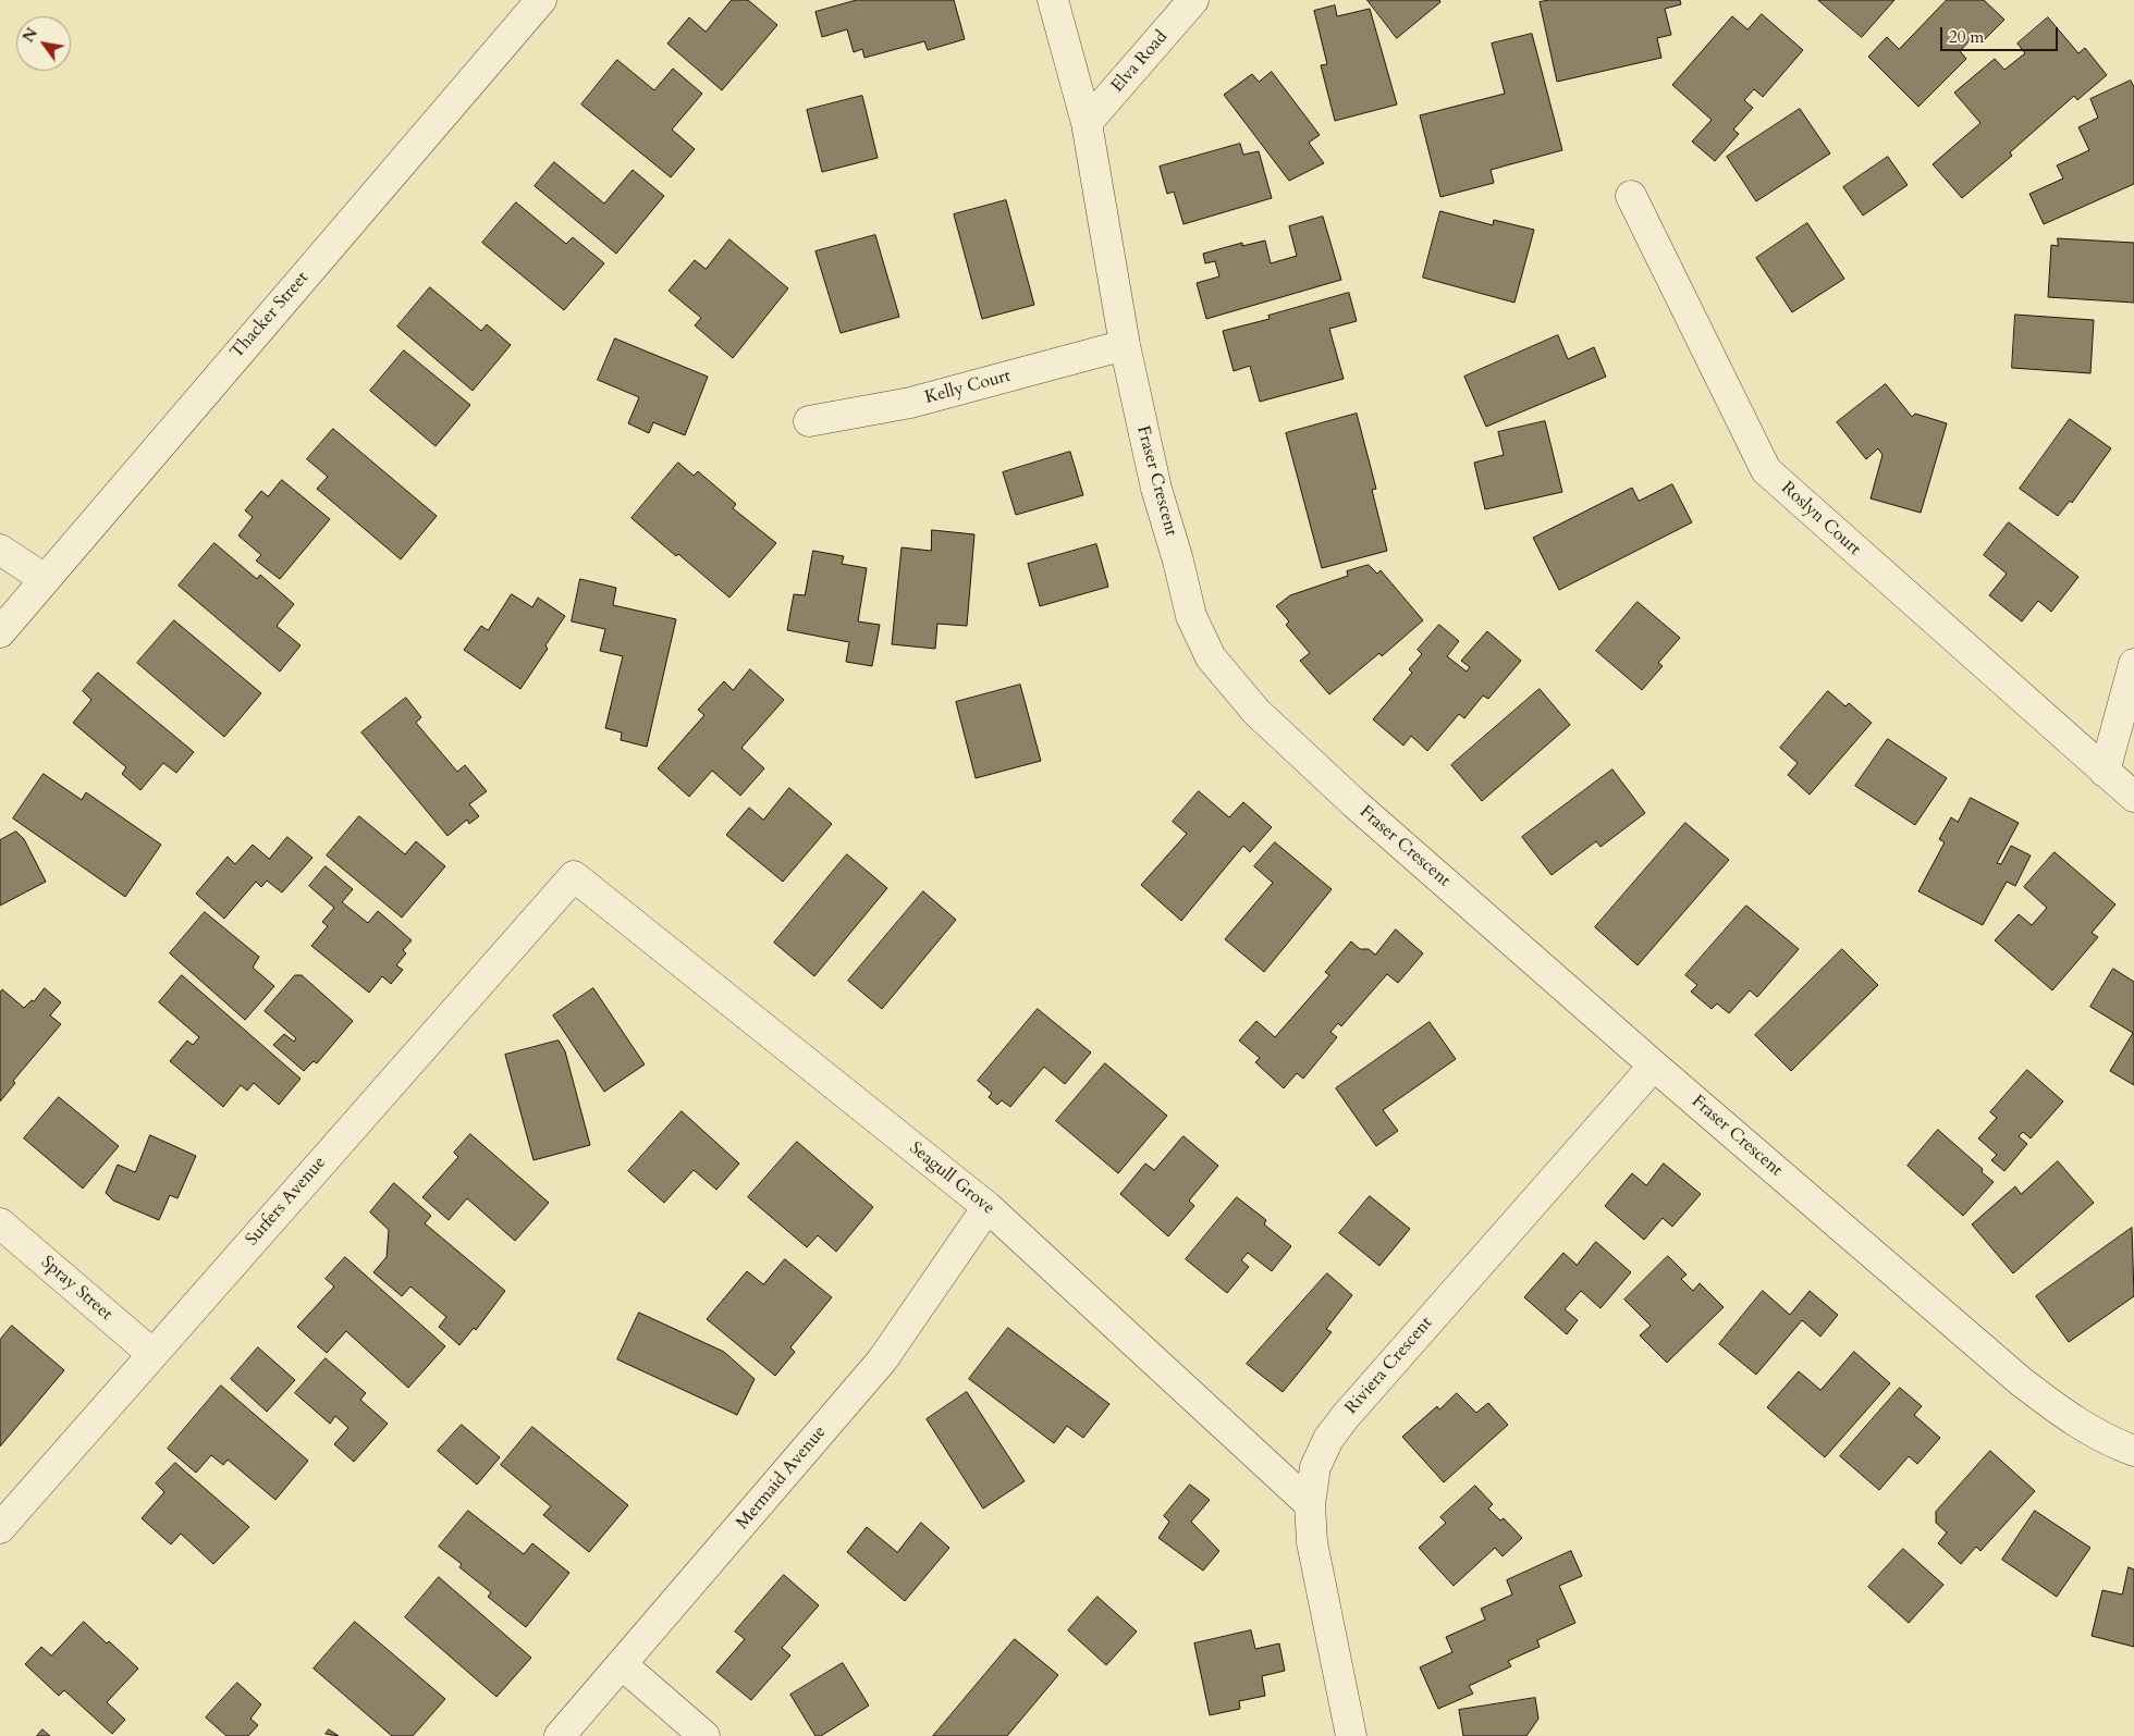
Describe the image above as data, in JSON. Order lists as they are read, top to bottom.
{
  "streets": {
    "street": [
      "Elva Road",
      "Thacker Street",
      "Kelly Court",
      "Fraser Crescent",
      "Roslyn Court",
      "Seagull Grove",
      "Surfers Avenue",
      "Spray Street",
      "Riviera Crescent",
      "Mermaid Avenue"
    ]
  },
  "crossings": [
    ["Elva Road", "Fraser Crescent"],
    ["Kelly Court", "Fraser Crescent"],
    ["Fraser Crescent", "Riviera Crescent"],
    ["Seagull Grove", "Surfers Avenue"],
    ["Seagull Grove", "Riviera Crescent"],
    ["Seagull Grove", "Mermaid Avenue"],
    ["Surfers Avenue", "Spray Street"]
  ],
  "scale_bar": "20 m",
  "north": "top left"
}
